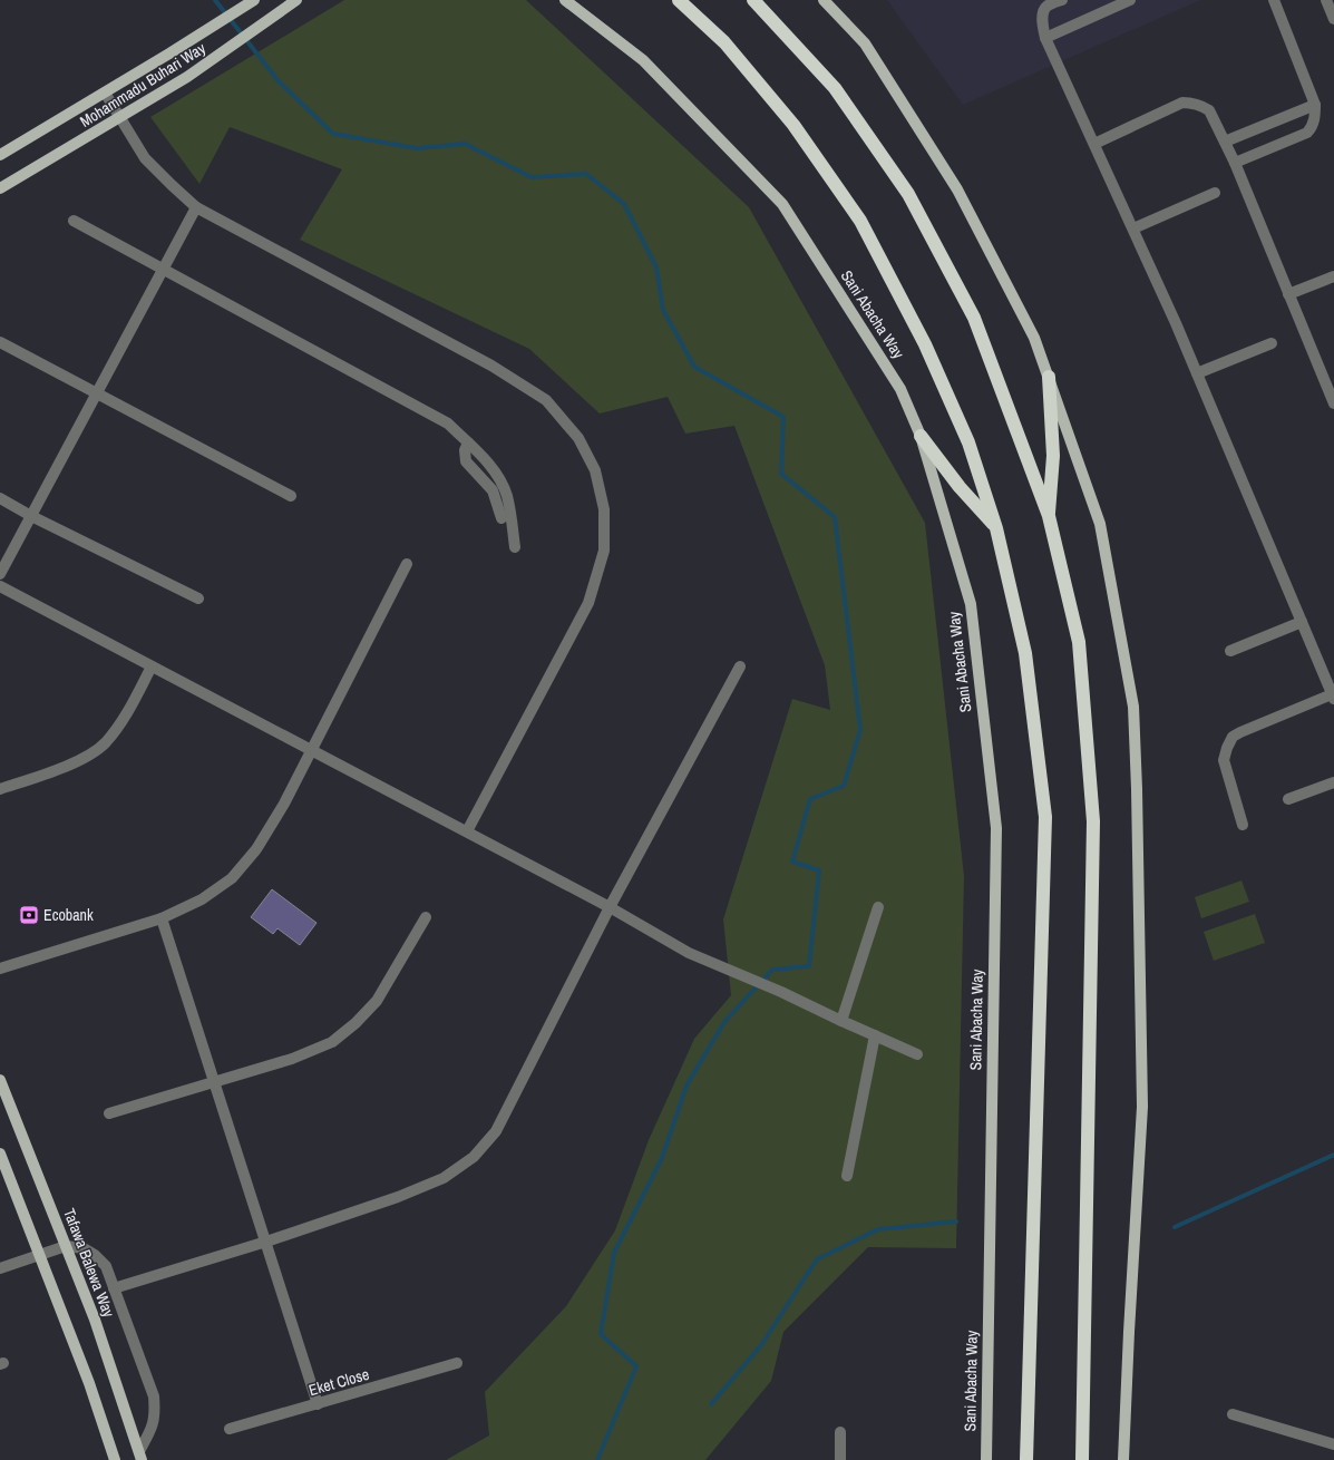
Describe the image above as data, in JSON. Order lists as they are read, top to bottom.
{
  "streets": {
    "highway": ["Sani Abacha Way"],
    "main road": ["Mohammadu Buhari Way", "Tafawa Balewa Way"],
    "street": ["Eket Close"]
  },
  "places": {
    "bank": ["Ecobank"]
  }
}
